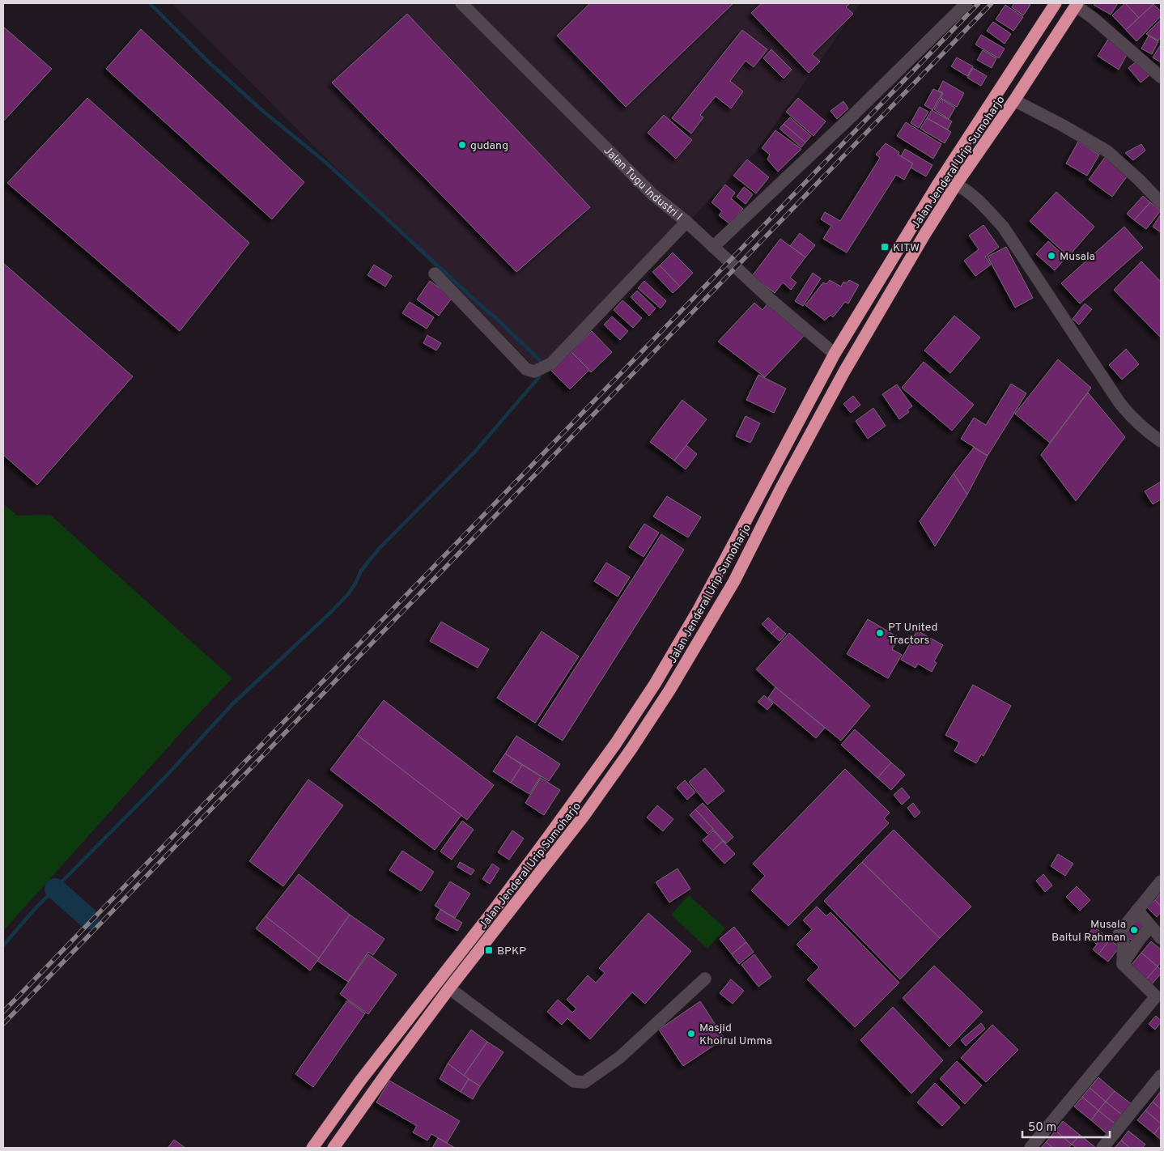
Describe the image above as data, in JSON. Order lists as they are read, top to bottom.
{
  "streets": {
    "highway": ["Jalan Jenderal Urip Sumoharjo"],
    "street": ["Jalan Tugu Industri I"]
  },
  "crossings": [
    ["Jalan Jenderal Urip Sumoharjo", "Jalan Tugu Industri I"]
  ],
  "places": {
    "other": [
      "gudang",
      "Musala",
      "PT United Tractors",
      "Musala Baitul Rahman",
      "Masjid Khoirul Umma"
    ],
    "transit": ["KITW", "BPKP"]
  },
  "scale_bar": "50 m"
}
